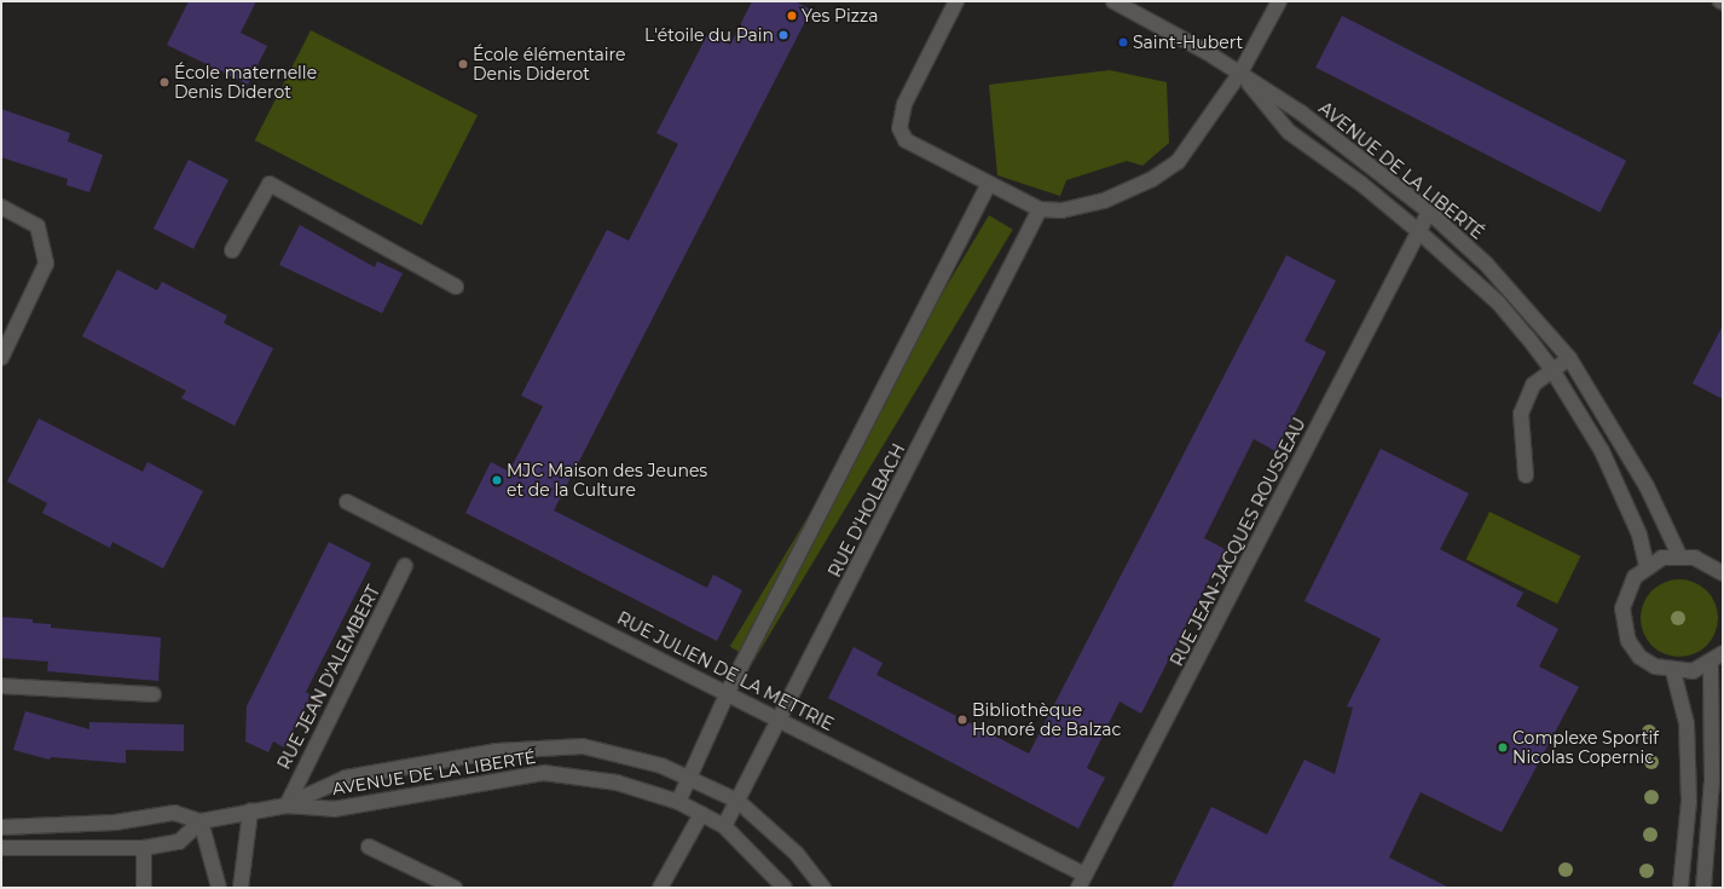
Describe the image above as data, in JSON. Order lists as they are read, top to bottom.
{
  "streets": {
    "street": [
      "AVENUE DE LA LIBERTÉ",
      "RUE D'HOLBACH",
      "RUE JEAN-JACQUES ROUSSEAU",
      "RUE JULIEN DE LA METTRIE",
      "RUE JEAN D'ALEMBERT"
    ]
  },
  "crossings": [
    ["AVENUE DE LA LIBERTÉ", "RUE D'HOLBACH"],
    ["AVENUE DE LA LIBERTÉ", "RUE JEAN-JACQUES ROUSSEAU"],
    ["AVENUE DE LA LIBERTÉ", "RUE JEAN D'ALEMBERT"],
    ["RUE D'HOLBACH", "RUE JULIEN DE LA METTRIE"],
    ["RUE JEAN-JACQUES ROUSSEAU", "RUE JULIEN DE LA METTRIE"]
  ],
  "places": [
    "Yes Pizza",
    "L'étoile du Pain",
    "Saint-Hubert",
    "École élémentaire Denis Diderot",
    "École maternelle Denis Diderot",
    "MJC Maison des Jeunes et de la Culture",
    "Bibliothèque Honoré de Balzac",
    "Complexe Sportif Nicolas Copernic"
  ]
}
